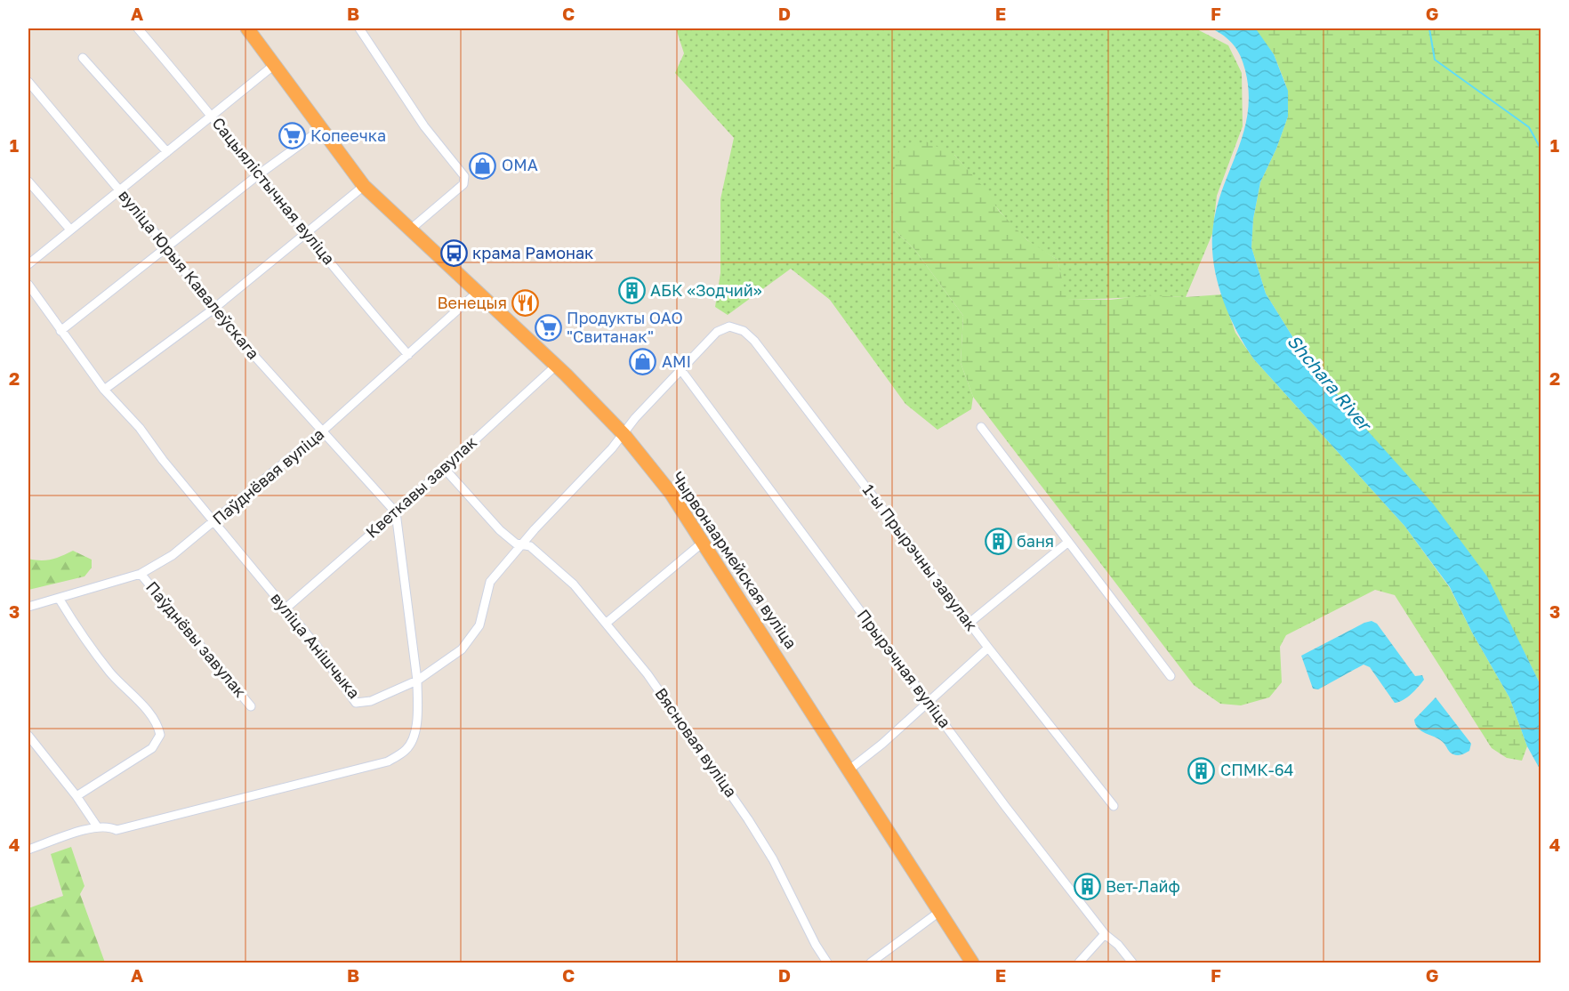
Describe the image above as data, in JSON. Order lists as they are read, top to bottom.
{
  "streets": {
    "highway": ["Чырвонаармейская вуліца"],
    "street": [
      "Сацыялістычная вуліца",
      "вуліца Юрыя Кавалеўскага",
      "Паўднёвая вуліца",
      "Кветкавы завулак",
      "1-ы Прырэчны завулак",
      "Паўднёвы завулак",
      "вуліца Анішчыка",
      "Прырэчная вуліца",
      "Вясновая вуліца"
    ]
  },
  "crossings": [
    ["Сацыялістычная вуліца", "Паўднёвая вуліца"],
    ["вуліца Юрыя Кавалеўскага", "Паўднёвая вуліца"],
    ["вуліца Юрыя Кавалеўскага", "Кветкавы завулак"],
    ["Паўднёвая вуліца", "Чырвонаармейская вуліца"],
    ["Паўднёвая вуліца", "Паўднёвы завулак"],
    ["Паўднёвая вуліца", "вуліца Анішчыка"],
    ["Кветкавы завулак", "Чырвонаармейская вуліца"],
    ["Кветкавы завулак", "вуліца Анішчыка"],
    ["Кветкавы завулак", "Вясновая вуліца"],
    ["1-ы Прырэчны завулак", "вуліца Анішчыка"],
    ["Чырвонаармейская вуліца", "вуліца Анішчыка"],
    ["вуліца Анішчыка", "Прырэчная вуліца"],
    ["вуліца Анішчыка", "Вясновая вуліца"]
  ],
  "water": ["Shchara River"],
  "places": {
    "supermarket": ["Копеечка", "Продукты ОАО \"Свитанак\""],
    "shop": ["ОМА", "AMI"],
    "bus stop": ["крама Рамонак"],
    "building": [
      "АБК «Зодчий»",
      "баня",
      "СПМК-64",
      "Вет-Лайф"
    ],
    "restaurant": ["Венецыя"]
  },
  "grid": {
    "columns": [
      "A",
      "B",
      "C",
      "D",
      "E",
      "F",
      "G"
    ],
    "rows": [
      "1",
      "2",
      "3",
      "4"
    ]
  }
}
